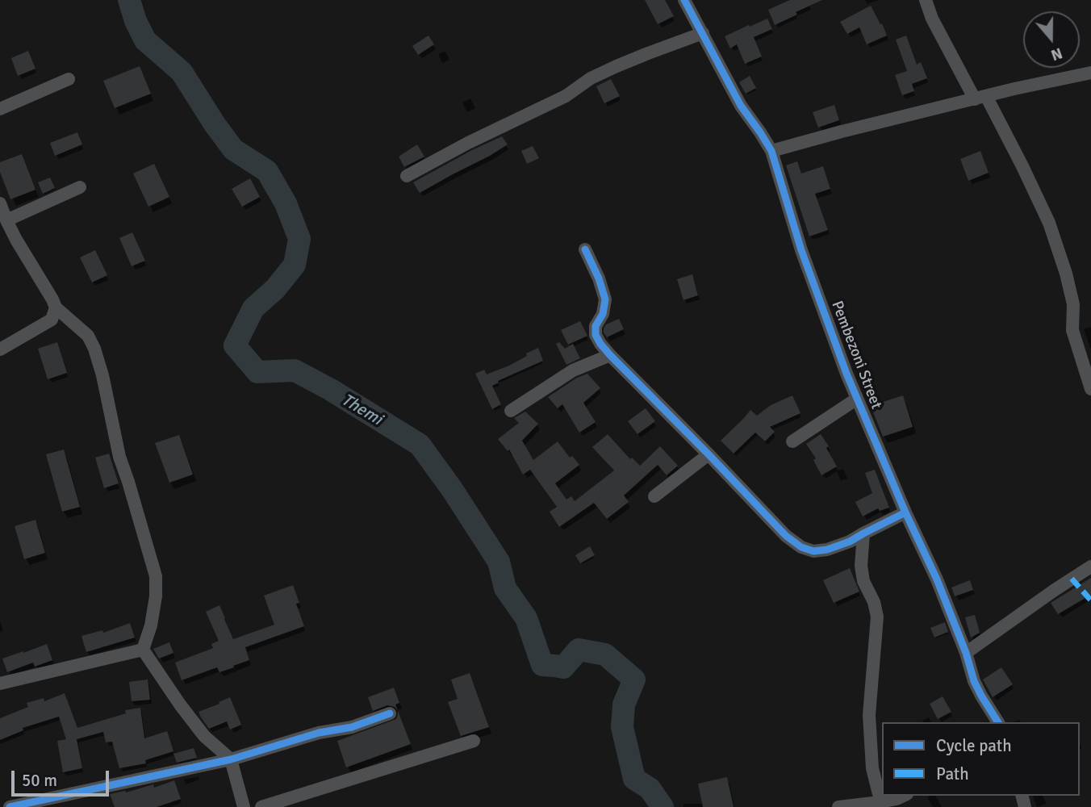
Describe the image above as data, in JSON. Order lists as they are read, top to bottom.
{
  "streets": {
    "street": ["Pembezoni Street"]
  },
  "water": ["Themi"],
  "legend": ["Cycle path", "Path"],
  "scale_bar": "50 m",
  "north": "bottom"
}
